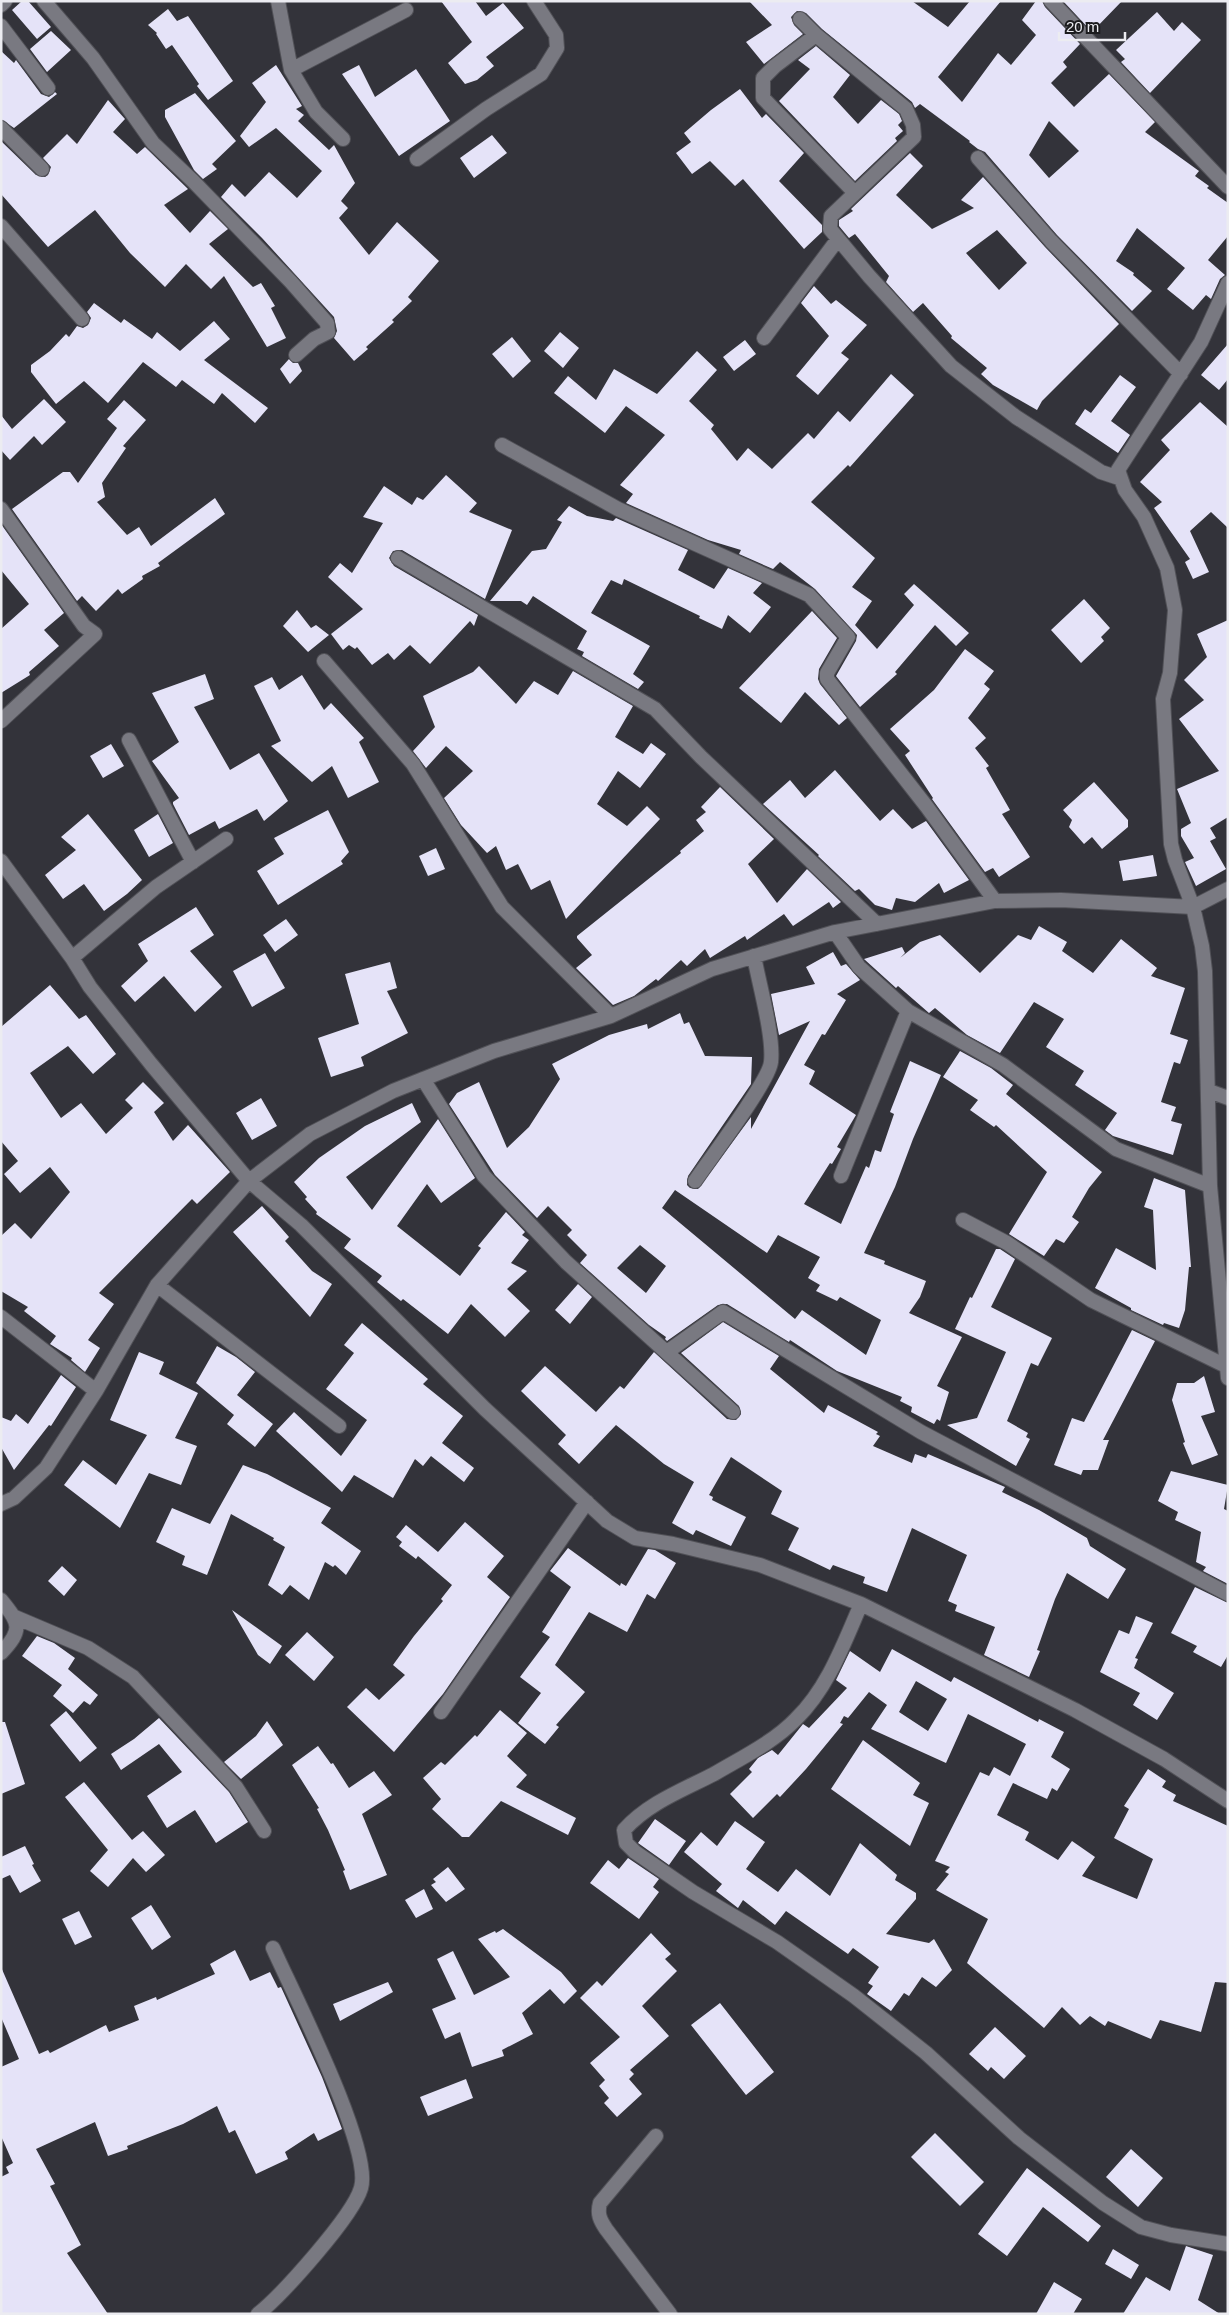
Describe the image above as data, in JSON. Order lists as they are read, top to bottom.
{
  "scale_bar": "20 m"
}
